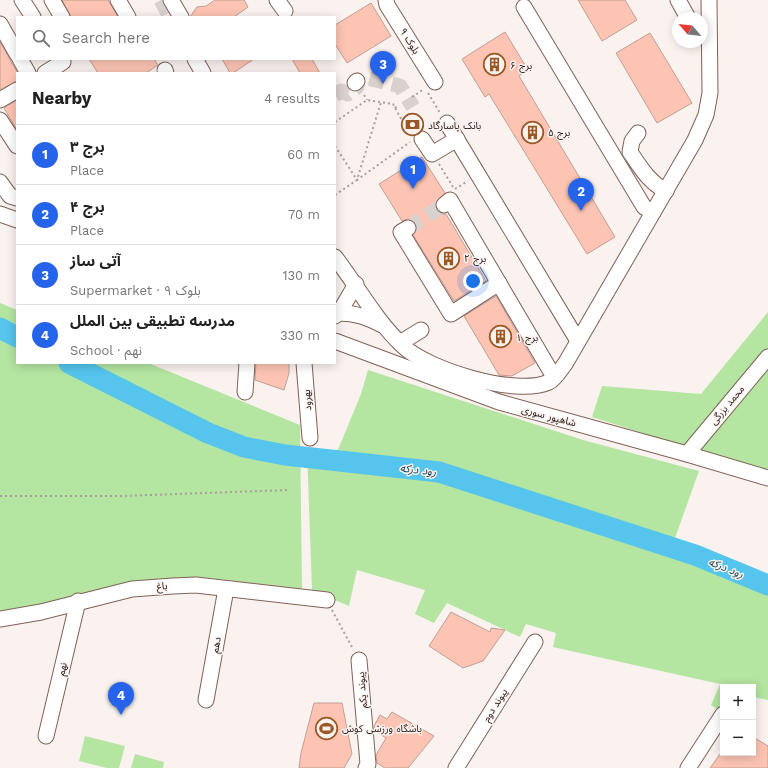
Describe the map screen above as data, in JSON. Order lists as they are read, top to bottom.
{
  "streets": {
    "street": [
      "بلوک ۹",
      "بهرود",
      "محمد بزرگی",
      "شاهپور سوری",
      "باغ",
      "دهم",
      "نهم",
      "پیوند یکم",
      "پیوند دوم"
    ]
  },
  "crossings": [
    ["محمد بزرگی", "شاهپور سوری"],
    ["باغ", "دهم"],
    ["باغ", "نهم"]
  ],
  "water": ["رود درکه"],
  "places": {
    "building": [
      "برج ۶",
      "برج ۵",
      "برج ۲",
      "برج ۱"
    ],
    "bank": ["بانک پاسارگاد"],
    "sports": ["باشگاه ورزشی کوش"]
  },
  "north": "top left",
  "page": {
    "search": "Search here",
    "pins": [
      "3",
      "1",
      "2",
      "4"
    ],
    "heading": ["Nearby", "4 results"],
    "list": [
      {
        "mark": "1",
        "name": "برج ۳",
        "note": "Place",
        "value": "60 m"
      },
      {
        "mark": "2",
        "name": "برج ۴",
        "note": "Place",
        "value": "70 m"
      },
      {
        "mark": "3",
        "name": "آتی ساز",
        "note": "Supermarket · بلوک ۹",
        "value": "130 m"
      },
      {
        "mark": "4",
        "name": "مدرسه تطبیقی بین الملل",
        "note": "School · نهم",
        "value": "330 m"
      }
    ],
    "map_buttons": ["+", "−"]
  }
}
